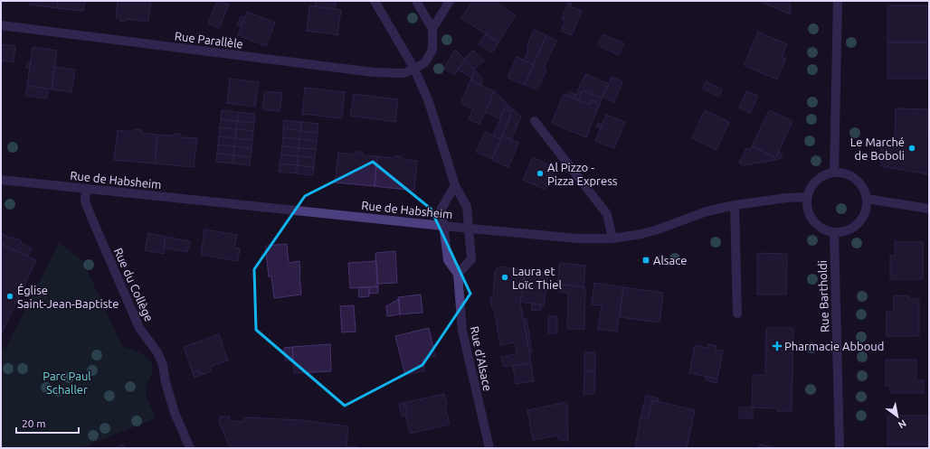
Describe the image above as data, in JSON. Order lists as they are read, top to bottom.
{
  "streets": {
    "street": [
      "Rue Parallèle",
      "Rue de Habsheim",
      "Rue du Collège",
      "Rue Bartholdi",
      "Rue d'Alsace"
    ]
  },
  "crossings": [
    ["Rue de Habsheim", "Rue du Collège"],
    ["Rue de Habsheim", "Rue Bartholdi"],
    ["Rue de Habsheim", "Rue d'Alsace"]
  ],
  "parks": ["Parc Paul Schaller"],
  "places": {
    "other": [
      "Le Marché de Boboli",
      "Al Pizzo - Pizza Express",
      "Laura et Loïc Thiel",
      "Église Saint-Jean-Baptiste"
    ],
    "transit": ["Alsace"],
    "health": ["Pharmacie Abboud"]
  },
  "scale_bar": "20 m",
  "north": "bottom right"
}
